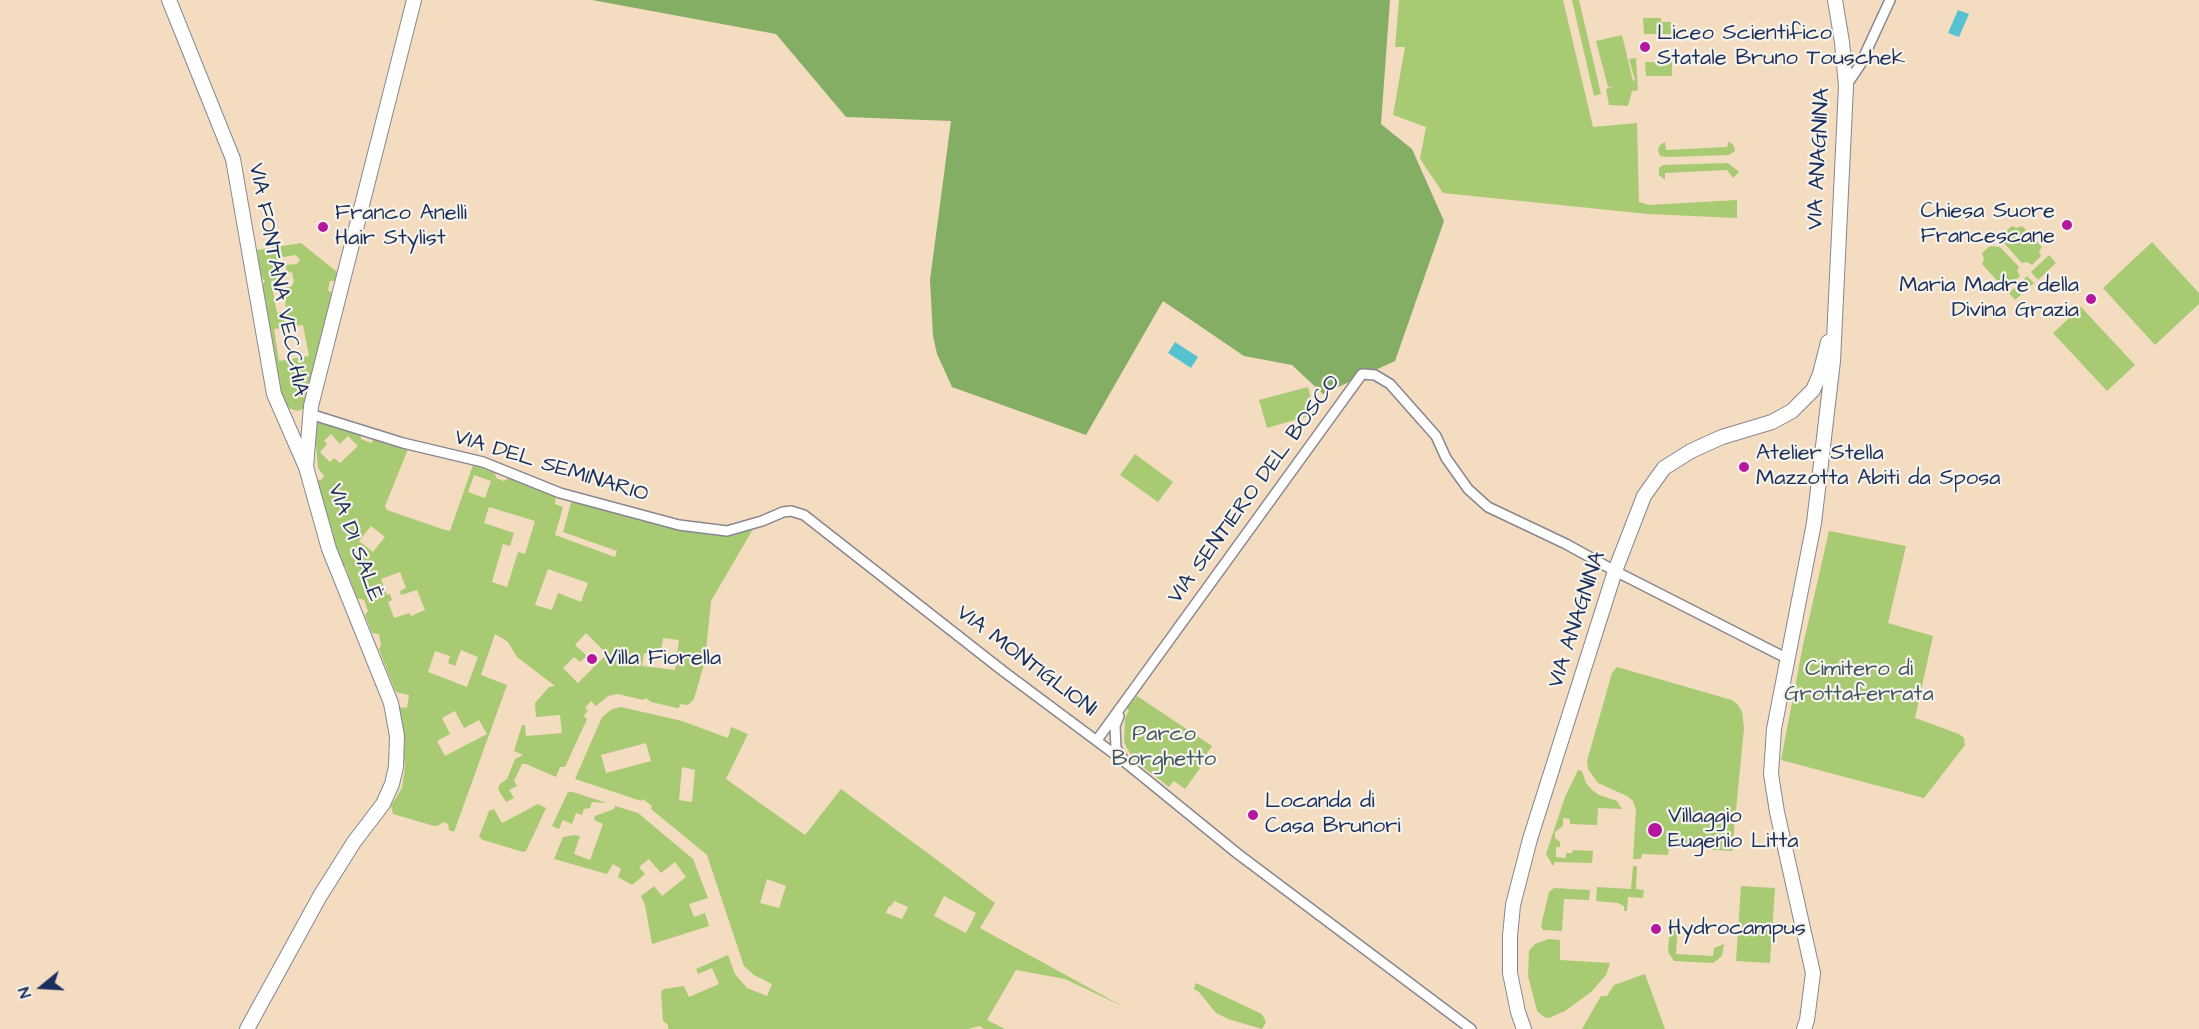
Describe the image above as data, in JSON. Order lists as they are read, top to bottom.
{
  "streets": {
    "main road": ["VIA ANAGNINA", "VIA FONTANA VECCHIA", "VIA DI SALÈ"],
    "street": ["VIA DEL SEMINARIO", "VIA SENTIERO DEL BOSCO", "VIA MONTIGLIONI"]
  },
  "crossings": [
    ["VIA ANAGNINA", "VIA SENTIERO DEL BOSCO"],
    ["VIA FONTANA VECCHIA", "VIA DI SALÈ"],
    ["VIA DEL SEMINARIO", "VIA DI SALÈ"],
    ["VIA DEL SEMINARIO", "VIA MONTIGLIONI"],
    ["VIA SENTIERO DEL BOSCO", "VIA MONTIGLIONI"]
  ],
  "parks": ["Cimitero di Grottaferrata", "Parco Borghetto"],
  "places": [
    "Liceo Scientifico Statale Bruno Touschek",
    "Chiesa Suore Francescane",
    "Franco Anelli Hair Stylist",
    "Maria Madre della Divina Grazia",
    "Atelier Stella Mazzotta Abiti da Sposa",
    "Villa Fiorella",
    "Locanda di Casa Brunori",
    "Villaggio Eugenio Litta",
    "Hydrocampus"
  ],
  "north": "left"
}
